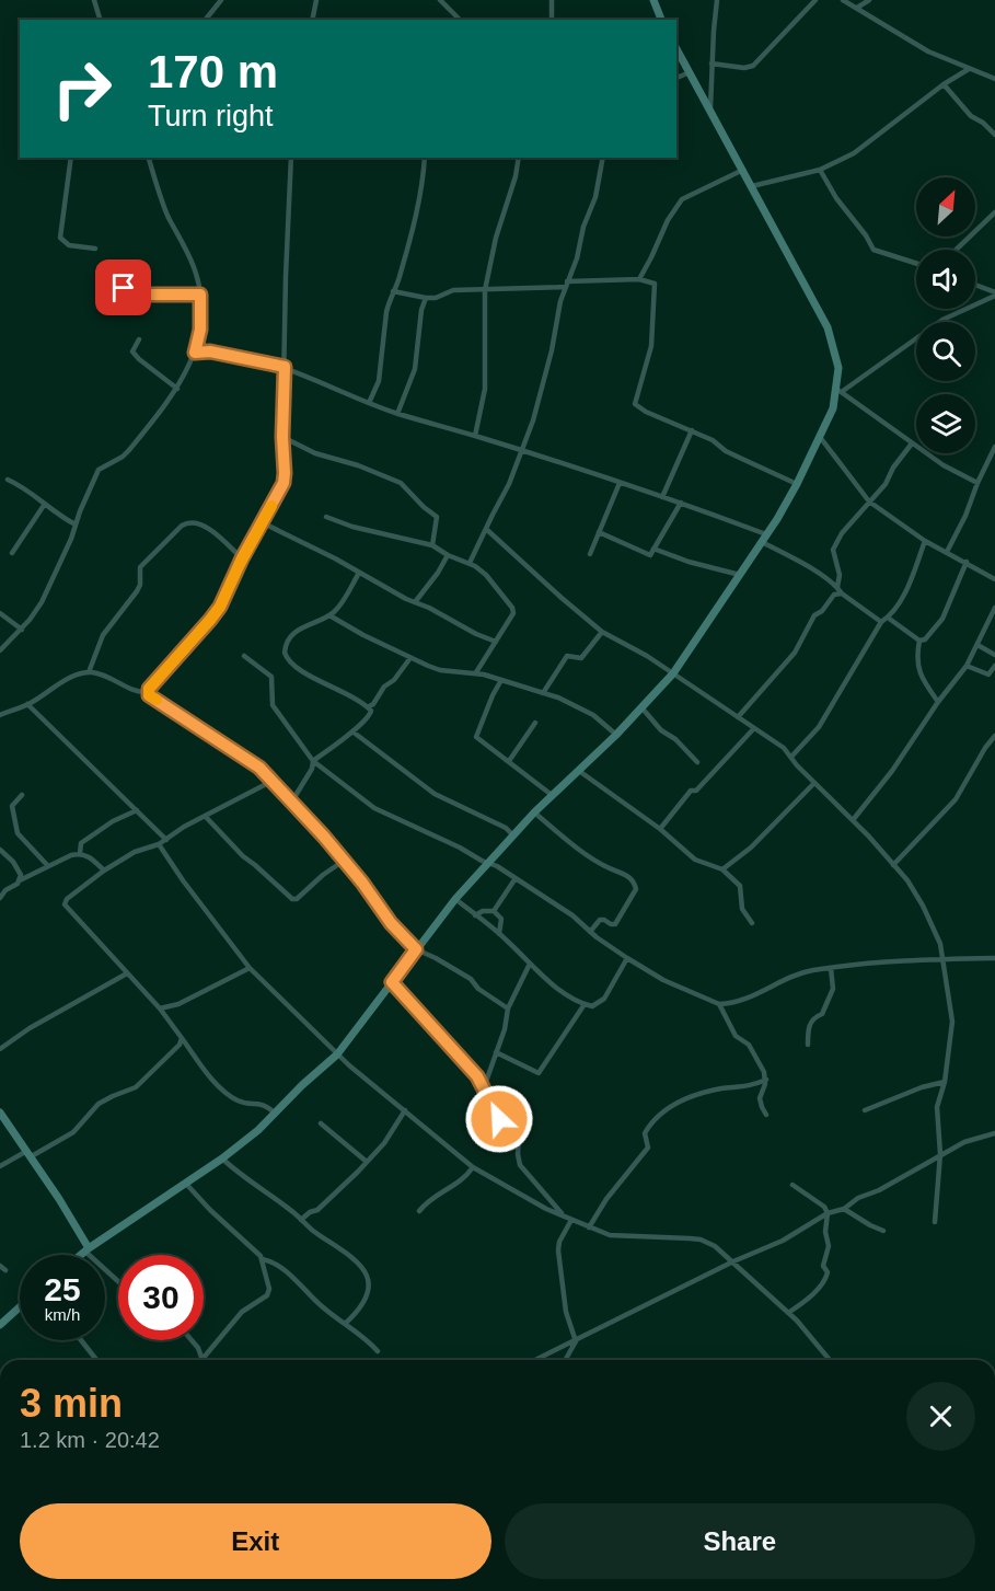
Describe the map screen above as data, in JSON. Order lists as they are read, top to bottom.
{
  "north": "top right",
  "page": {
    "turn": ["170 m", "Turn right"],
    "speed": "25 km/h",
    "limit": "30",
    "heading": ["3 min", "1.2 km · 20:42"],
    "buttons": ["Exit", "Share"]
  }
}
